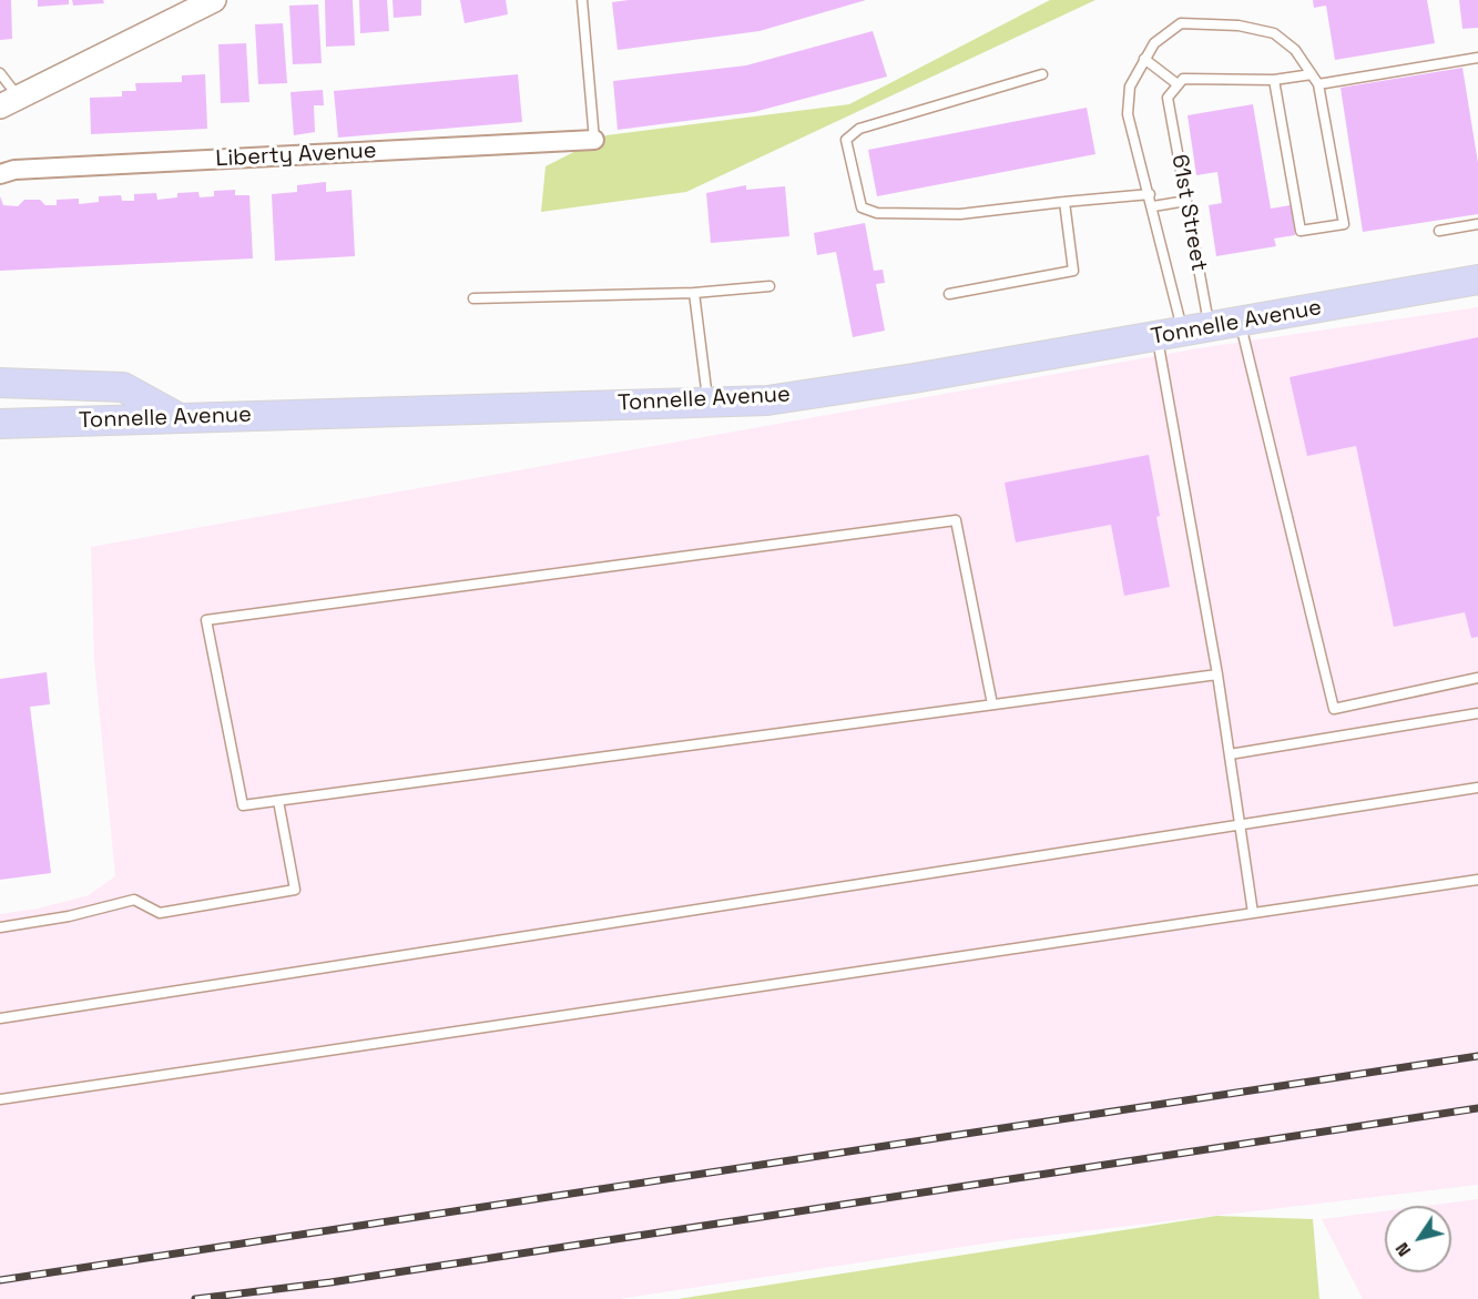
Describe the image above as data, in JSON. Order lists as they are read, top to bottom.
{
  "streets": {
    "main road": ["Tonnelle Avenue"],
    "street": ["Liberty Avenue"],
    "lane": ["61st Street"]
  },
  "crossings": [
    ["61st Street", "Tonnelle Avenue"]
  ],
  "north": "bottom left"
}
